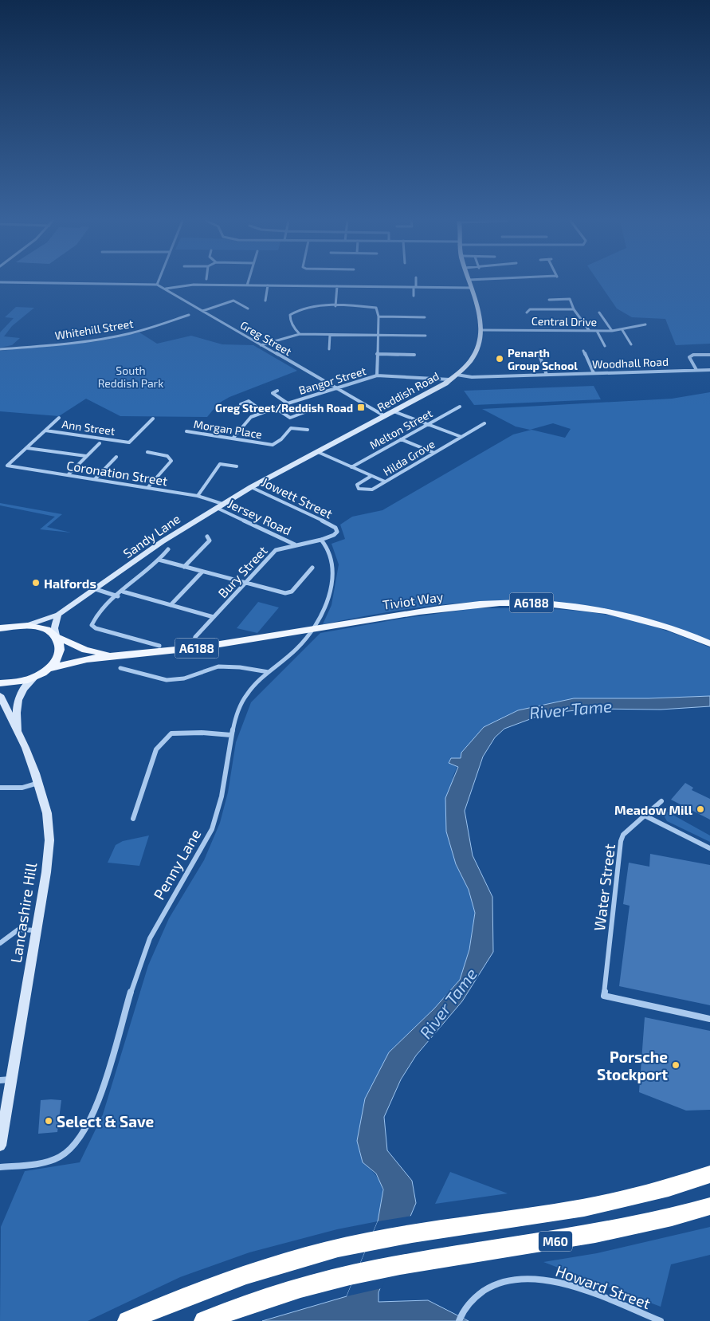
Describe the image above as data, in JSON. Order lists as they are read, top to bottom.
{
  "streets": {
    "highway": ["M60"],
    "main road": [
      "Reddish Road",
      "Sandy Lane",
      "Tiviot Way",
      "A6188",
      "Lancashire Hill"
    ],
    "street": [
      "Central Drive",
      "Whitehill Street",
      "Greg Street",
      "Woodhall Road",
      "Bangor Street",
      "Ann Street",
      "Morgan Place",
      "Melton Street",
      "Hilda Grove",
      "Coronation Street",
      "Jowett Street",
      "Jersey Road",
      "Bury Street",
      "Penny Lane",
      "Water Street",
      "Howard Street"
    ]
  },
  "crossings": [
    ["Central Drive", "Reddish Road"],
    ["Greg Street", "Bangor Street"],
    ["Greg Street", "Reddish Road"],
    ["Woodhall Road", "Reddish Road"],
    ["Bangor Street", "Reddish Road"],
    ["Bangor Street", "Morgan Place"],
    ["Reddish Road", "Coronation Street"],
    ["Reddish Road", "Jowett Street"],
    ["Reddish Road", "Jersey Road"],
    ["Reddish Road", "Sandy Lane"],
    ["Coronation Street", "Jersey Road"],
    ["Coronation Street", "Sandy Lane"],
    ["Jowett Street", "Bury Street"],
    ["Jowett Street", "Penny Lane"],
    ["Jersey Road", "Sandy Lane"],
    ["Jersey Road", "Bury Street"],
    ["Sandy Lane", "Tiviot Way"],
    ["Bury Street", "Penny Lane"]
  ],
  "water": ["River Tame"],
  "parks": ["South Reddish Park"],
  "places": {
    "other": [
      "Penarth Group School",
      "Halfords",
      "Meadow Mill",
      "Porsche Stockport",
      "Select & Save"
    ],
    "transit": ["Greg Street/Reddish Road"]
  }
}
